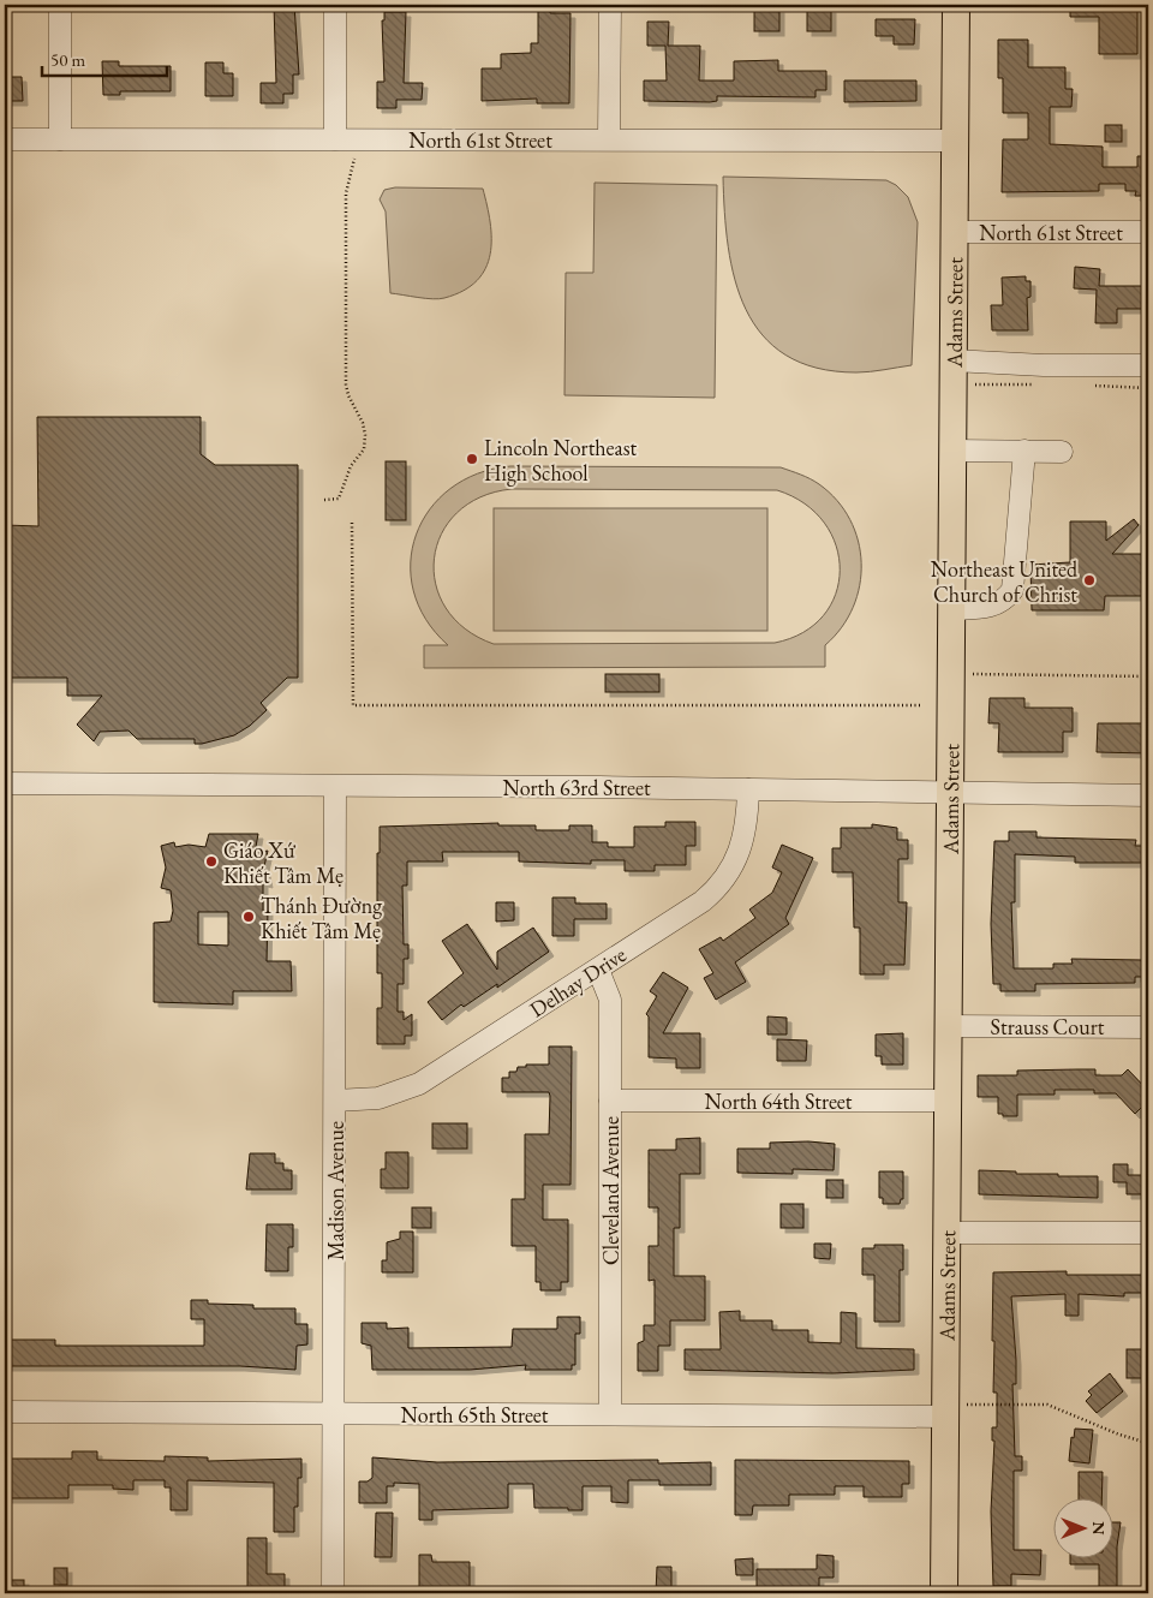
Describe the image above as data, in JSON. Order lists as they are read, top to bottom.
{
  "streets": {
    "main road": ["Adams Street"],
    "street": [
      "North 61st Street",
      "North 63rd Street",
      "Delhay Drive",
      "Strauss Court",
      "North 64th Street",
      "Madison Avenue",
      "Cleveland Avenue",
      "North 65th Street"
    ]
  },
  "crossings": [
    ["North 61st Street", "Adams Street"],
    ["Adams Street", "North 63rd Street"],
    ["Adams Street", "Strauss Court"],
    ["Adams Street", "North 64th Street"],
    ["Adams Street", "North 65th Street"],
    ["North 63rd Street", "Delhay Drive"],
    ["North 63rd Street", "Madison Avenue"],
    ["Delhay Drive", "Madison Avenue"],
    ["Delhay Drive", "Cleveland Avenue"],
    ["North 64th Street", "Cleveland Avenue"],
    ["Madison Avenue", "North 65th Street"],
    ["Cleveland Avenue", "North 65th Street"]
  ],
  "places": [
    "Lincoln Northeast High School",
    "Northeast United Church of Christ",
    "Giáo Xứ Khiết Tâm Mẹ",
    "Thánh Đường Khiết Tâm Mẹ"
  ],
  "scale_bar": "50 m",
  "north": "right"
}
